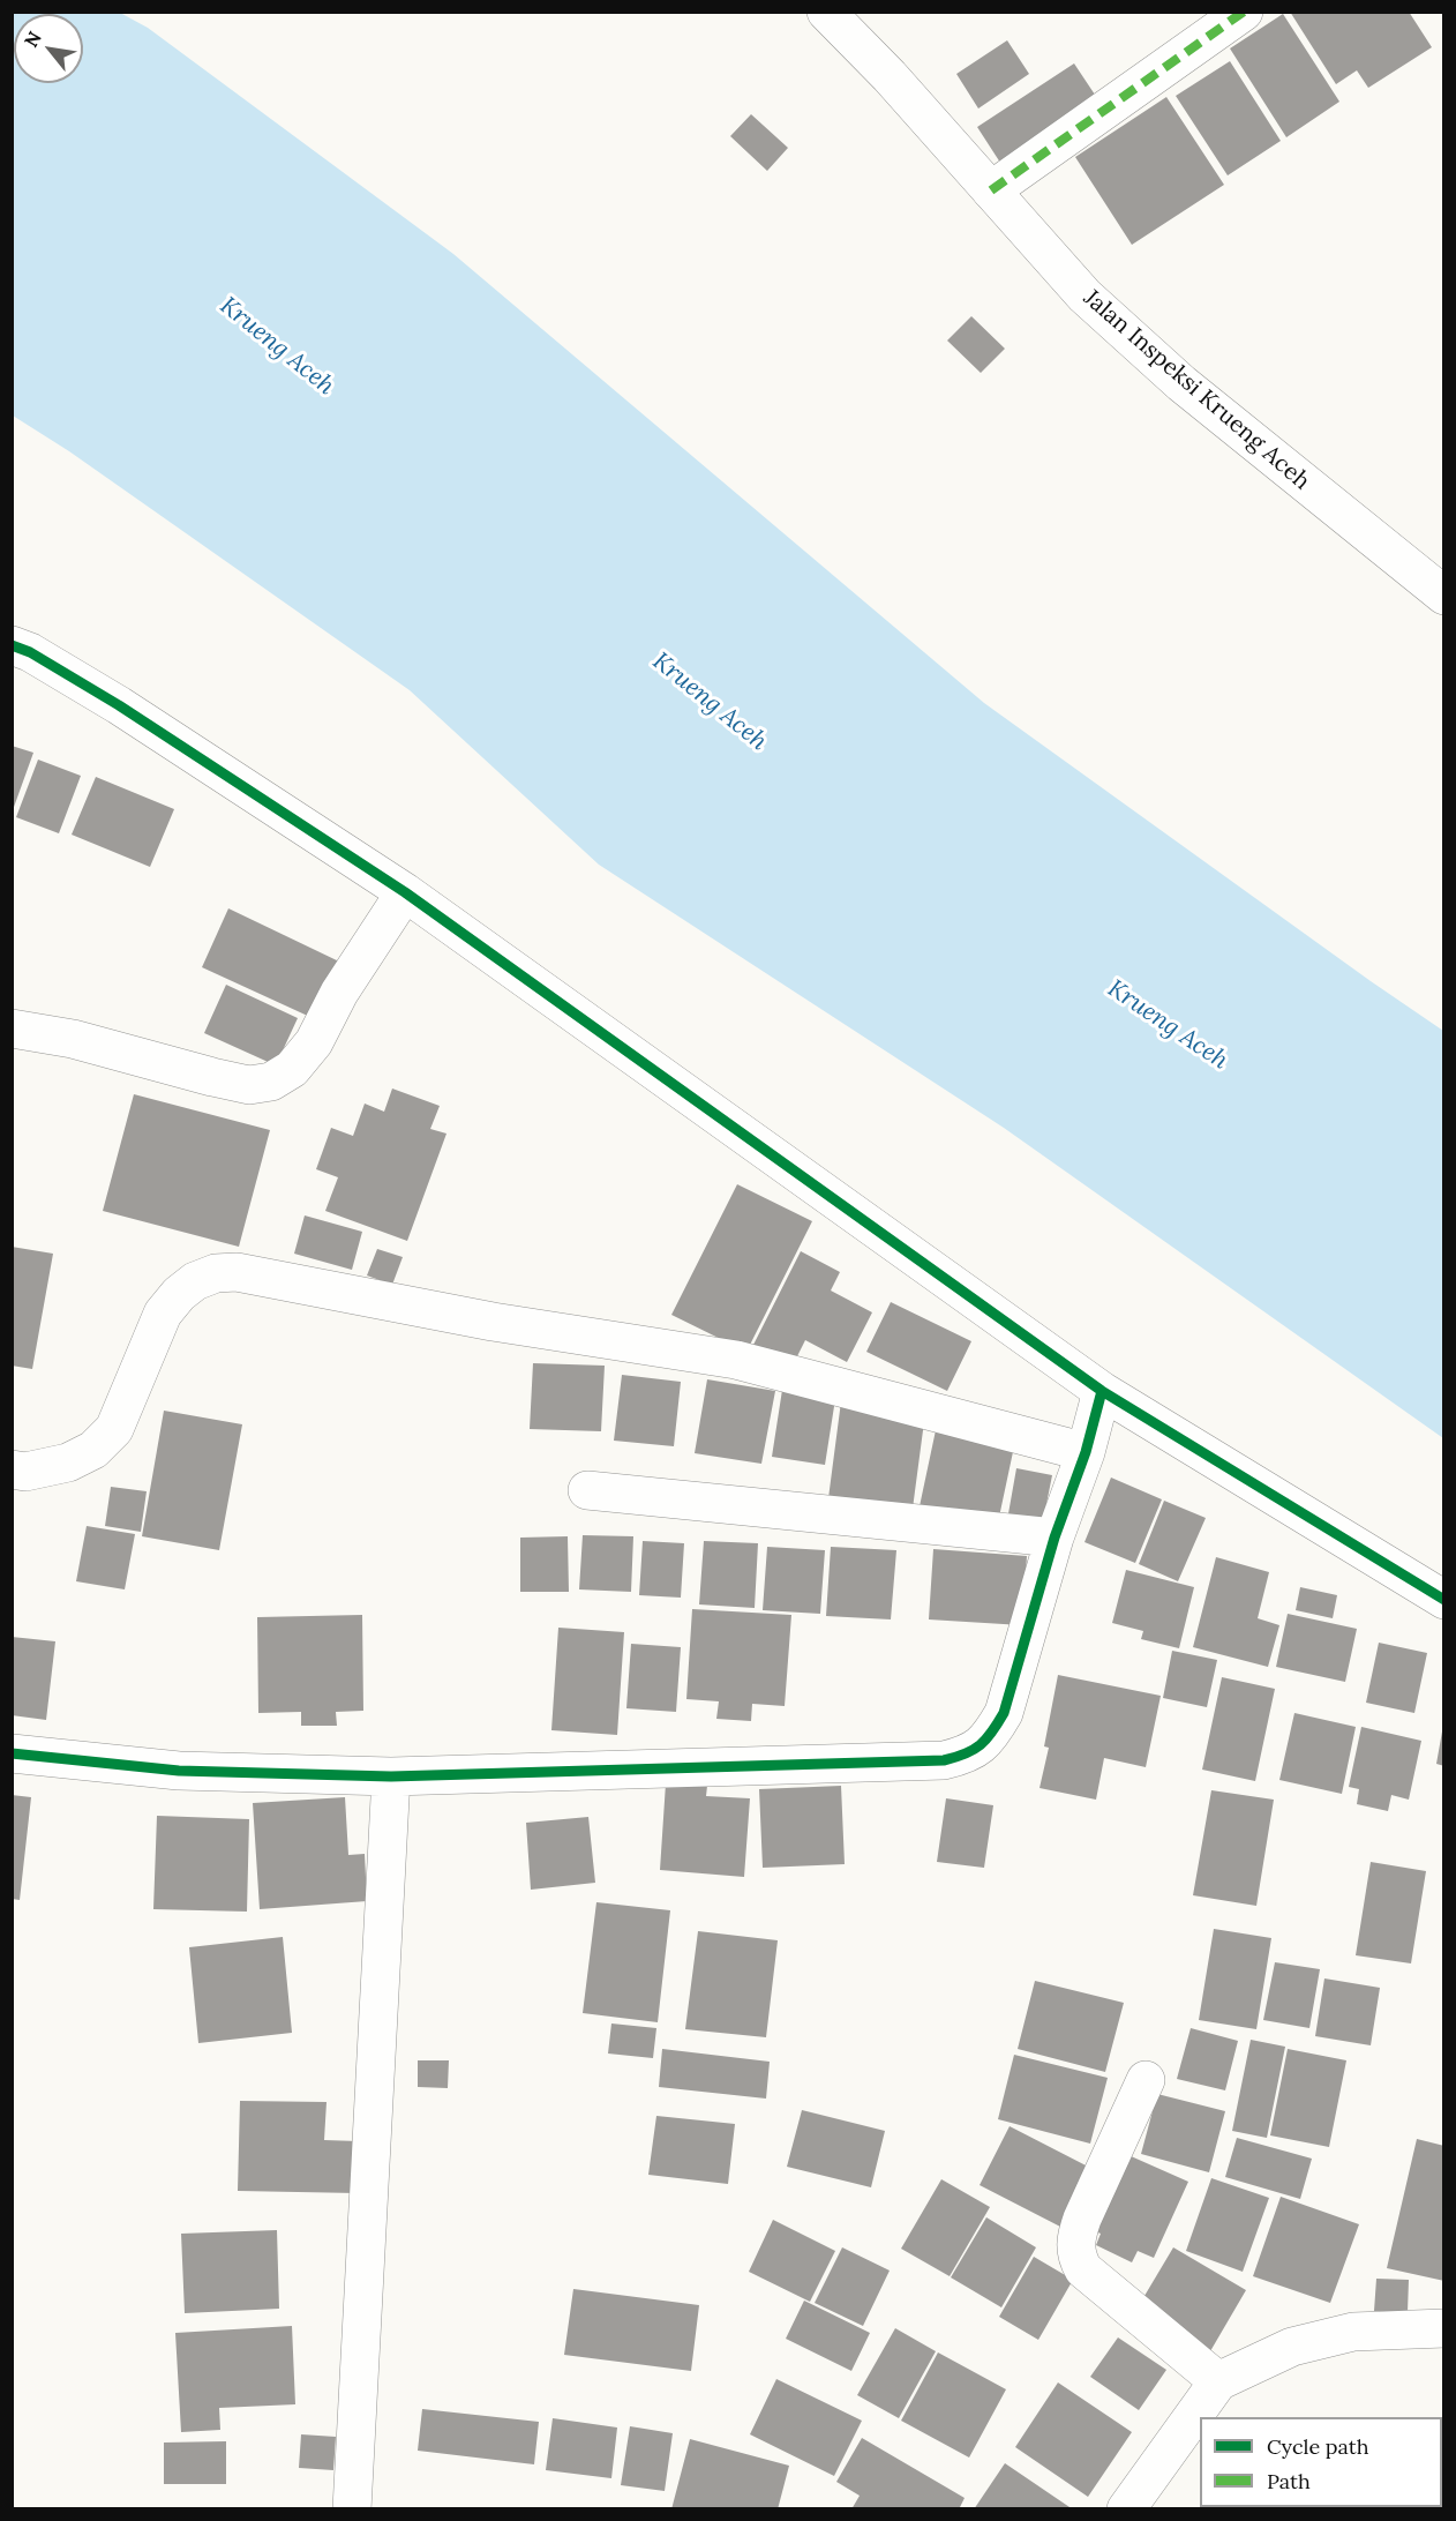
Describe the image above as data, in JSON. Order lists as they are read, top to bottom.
{
  "streets": {
    "street": ["Jalan Inspeksi Krueng Aceh"]
  },
  "water": ["Krueng Aceh"],
  "legend": ["Cycle path", "Path"],
  "north": "top left"
}
